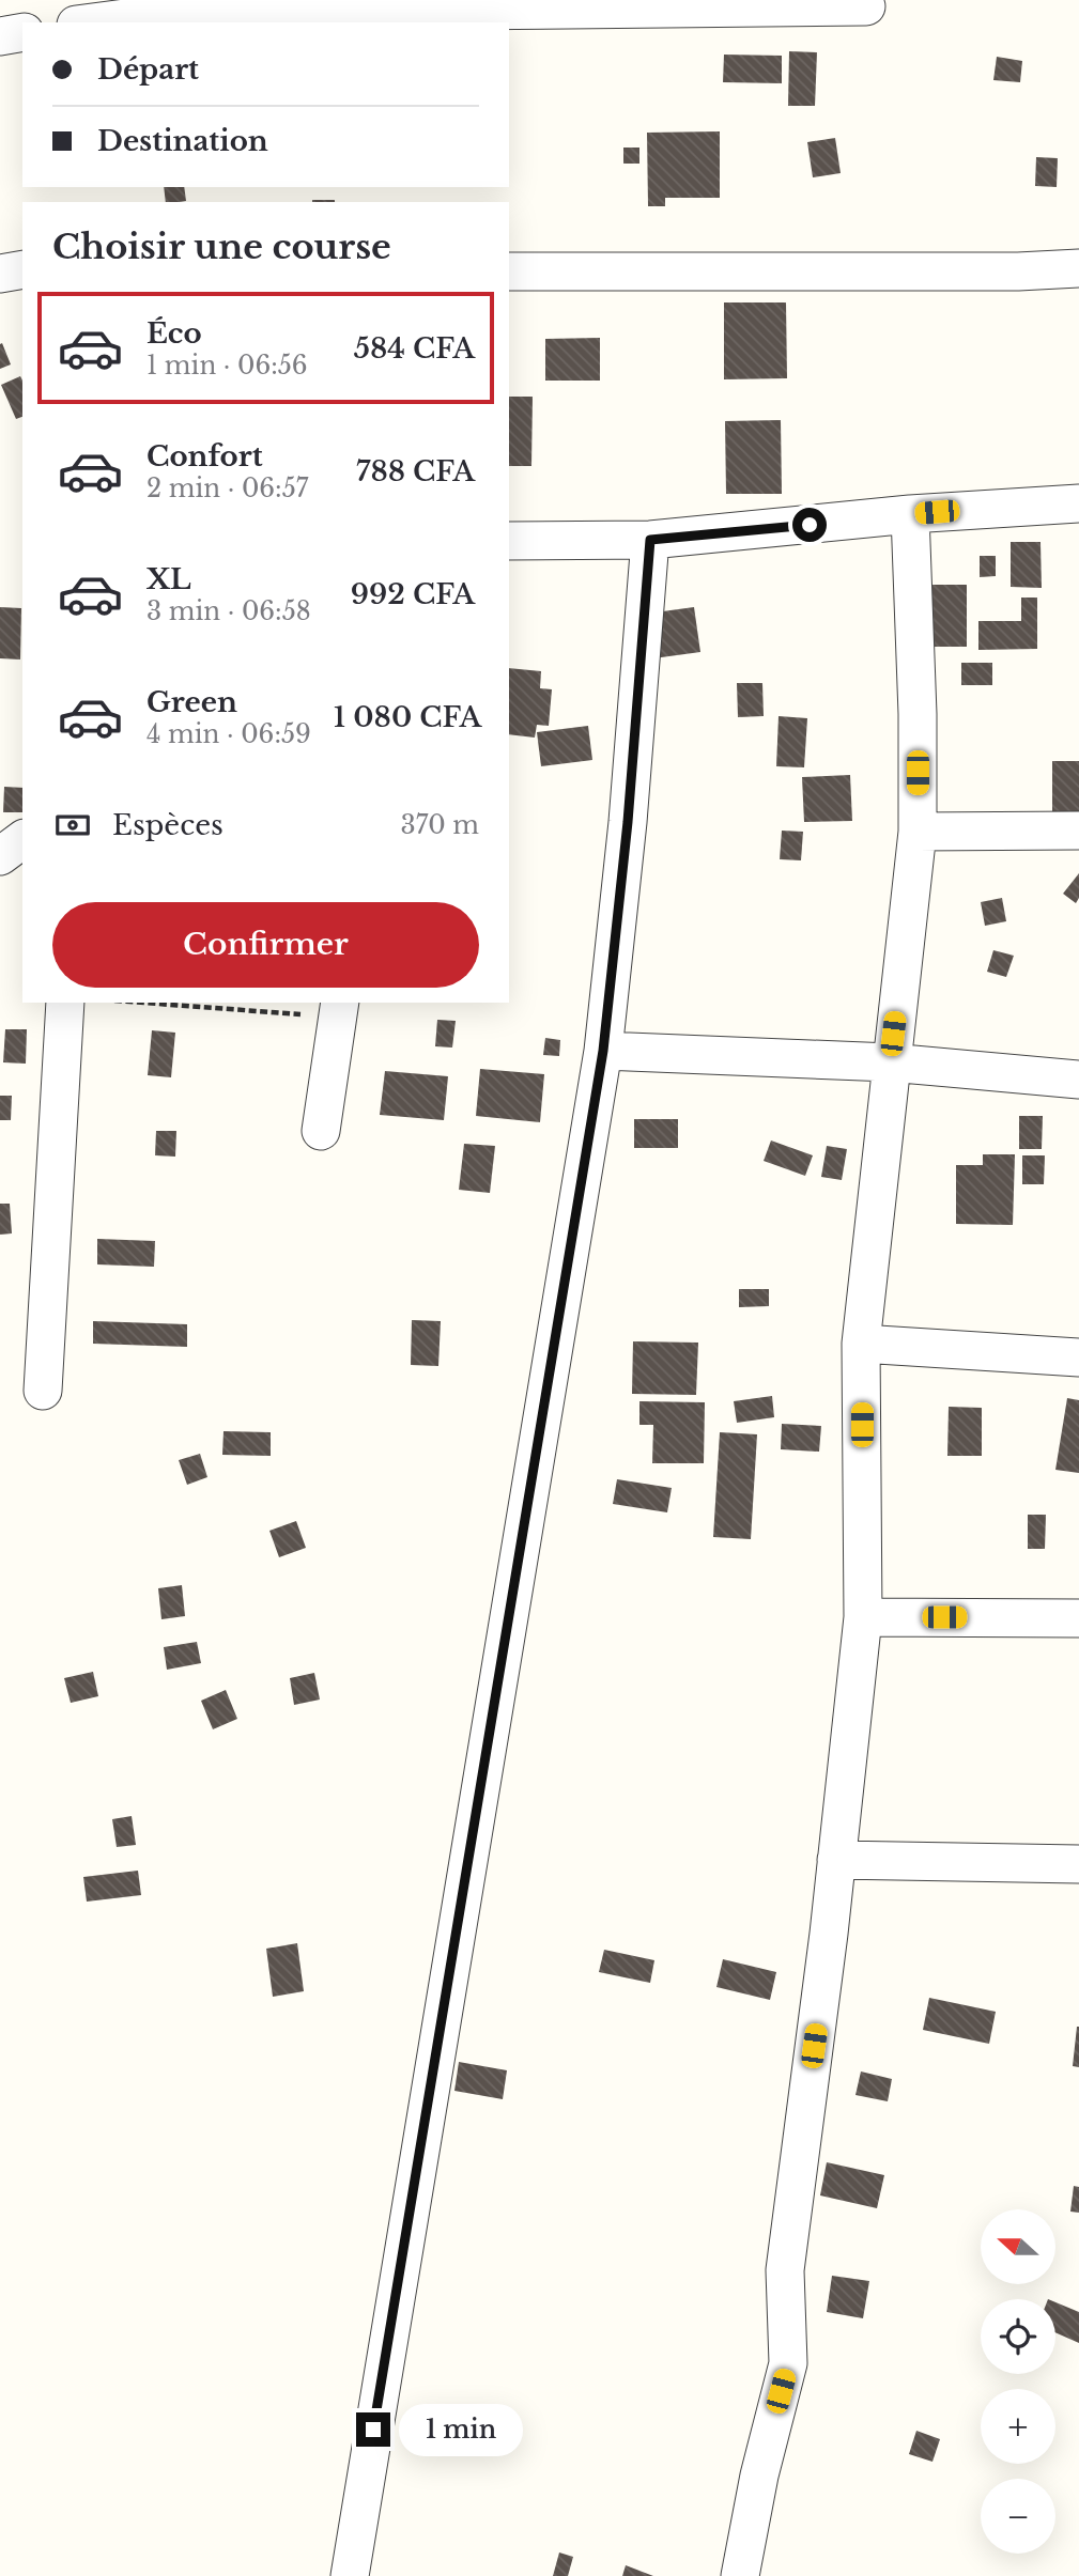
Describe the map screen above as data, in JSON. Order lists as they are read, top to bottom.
{
  "north": "left",
  "page": {
    "banner": ["Départ", "Destination"],
    "heading": "Choisir une course",
    "list": [
      {
        "name": "Éco",
        "note": "1 min · 06:56",
        "value": "584 CFA"
      },
      {
        "name": "Confort",
        "note": "2 min · 06:57",
        "value": "788 CFA"
      },
      {
        "name": "XL",
        "note": "3 min · 06:58",
        "value": "992 CFA"
      },
      {
        "name": "Green",
        "note": "4 min · 06:59",
        "value": "1 080 CFA"
      }
    ],
    "pay": ["Espèces", "370 m"],
    "buttons": "Confirmer",
    "map_buttons": ["+", "−"],
    "bubble": "1 min"
  }
}
